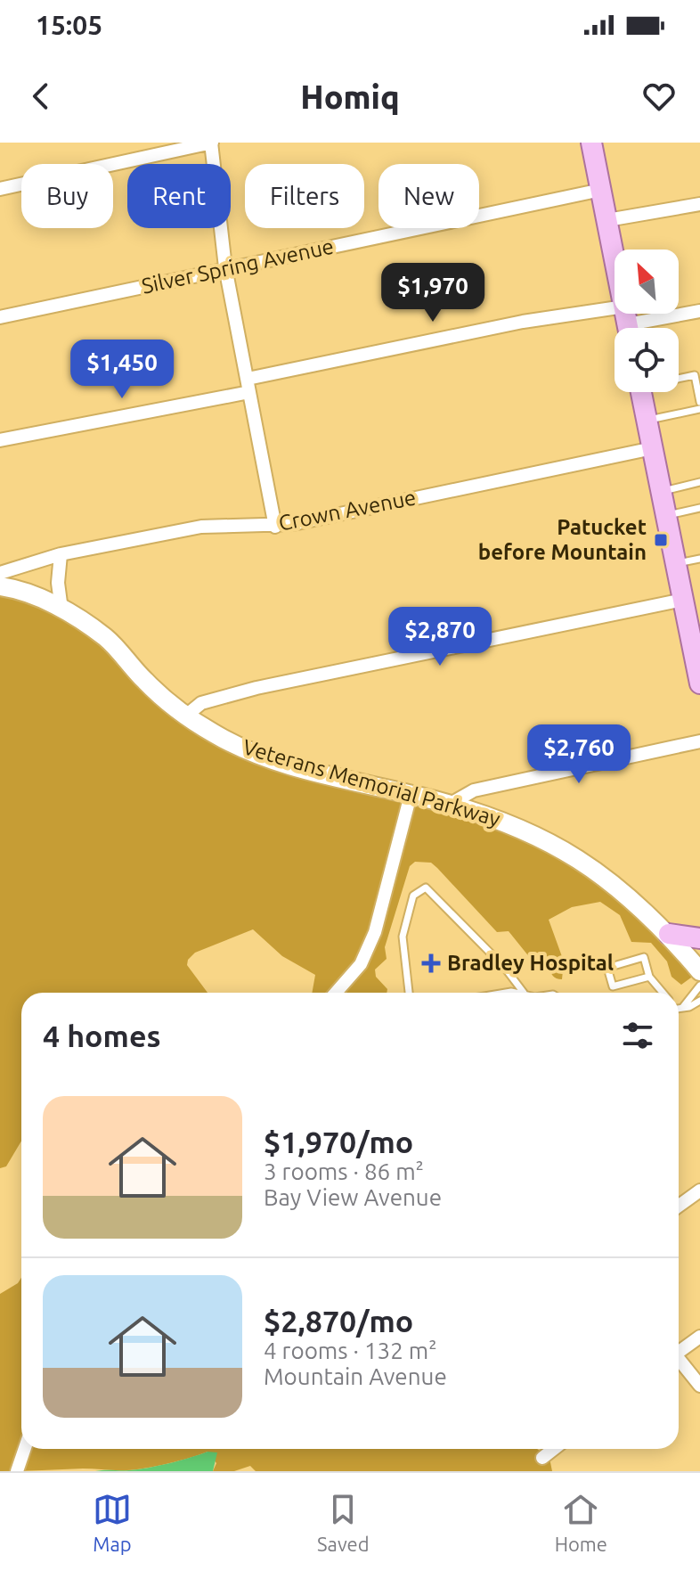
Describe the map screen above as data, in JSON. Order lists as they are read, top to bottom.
{
  "streets": {
    "main road": ["Veterans Memorial Parkway"],
    "street": ["Silver Spring Avenue", "Crown Avenue"]
  },
  "places": {
    "transit": ["Patucket before Mountain"],
    "health": ["Bradley Hospital"]
  },
  "north": "top left",
  "page": {
    "status": "15:05",
    "header": "Homiq",
    "chip": [
      "Buy",
      "Rent",
      "Filters",
      "New"
    ],
    "price": [
      "$1,970",
      "$1,450",
      "$2,870",
      "$2,760"
    ],
    "heading": "4 homes",
    "list": [
      {
        "name": "$1,970/mo",
        "note": "3 rooms · 86 m² · Bay View Avenue"
      },
      {
        "name": "$2,870/mo",
        "note": "4 rooms · 132 m² · Mountain Avenue"
      }
    ],
    "tabs": ["Map", "Saved", "Home"]
  }
}
